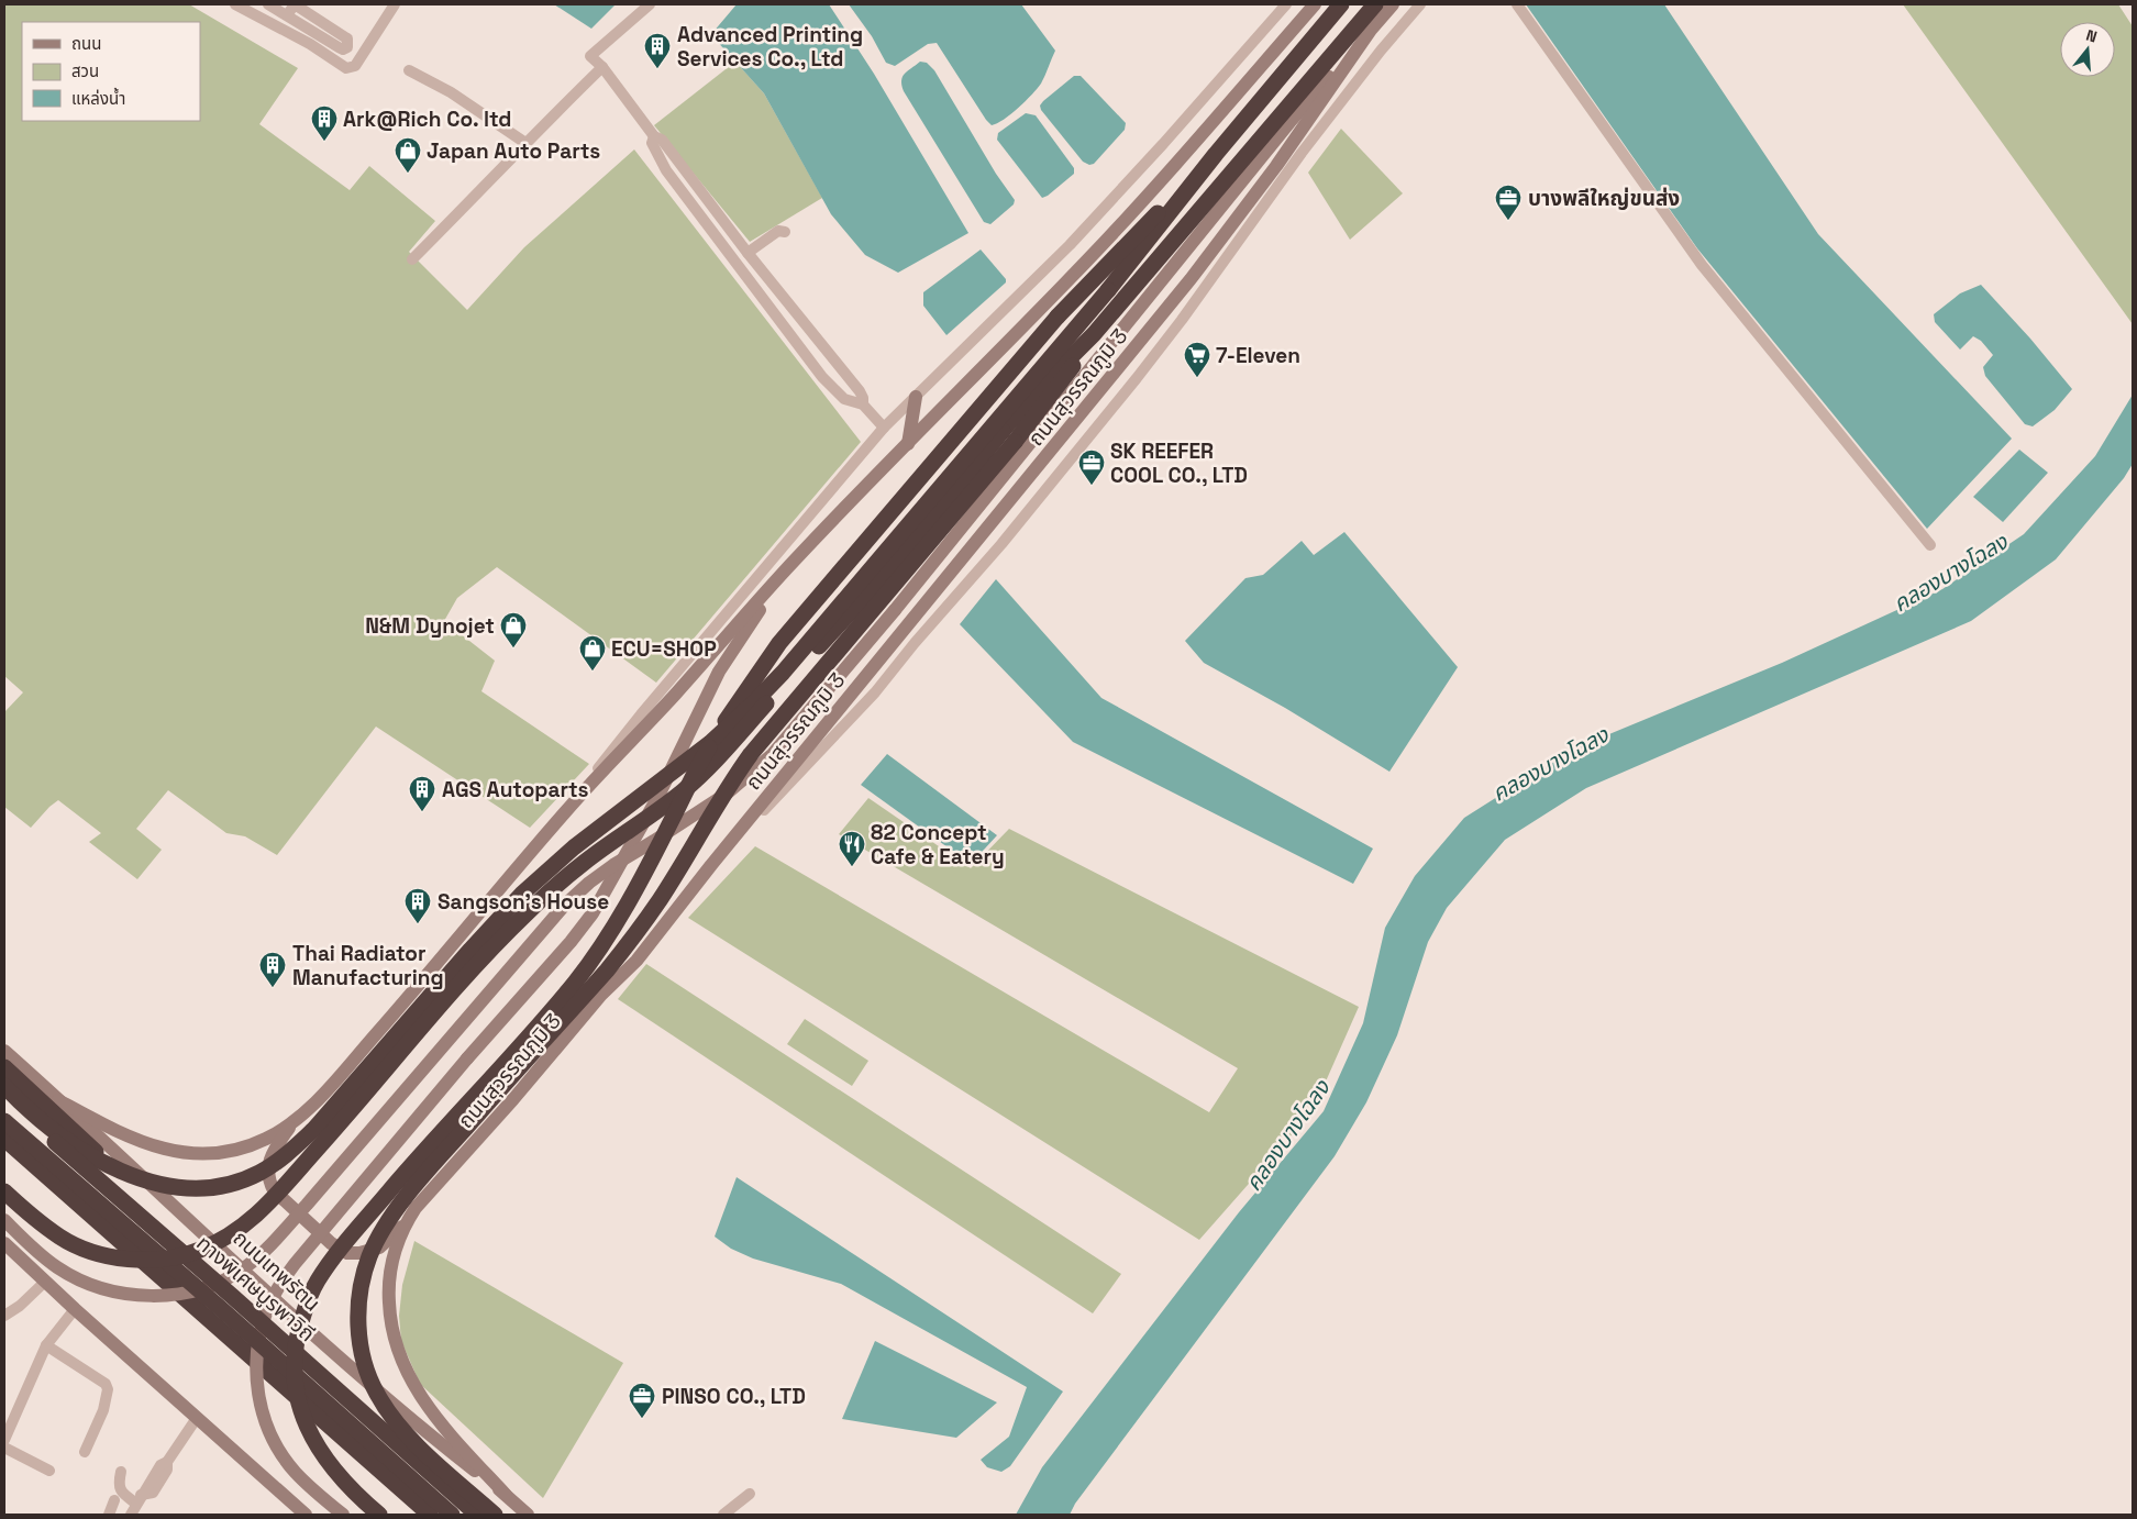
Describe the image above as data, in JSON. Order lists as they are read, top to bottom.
{
  "streets": {
    "highway": ["ทางพิเศษบูรพาวิถี"],
    "main road": ["ถนนสุวรรณภูมิ 3", "ถนนเทพรัตน"]
  },
  "crossings": [
    ["ถนนสุวรรณภูมิ 3", "ถนนเทพรัตน"]
  ],
  "water": ["คลองบางโฉลง"],
  "places": {
    "building": [
      "Advanced Printing Services Co., Ltd",
      "Ark@Rich Co. ltd",
      "AGS Autoparts",
      "Sangson's House",
      "Thai Radiator Manufacturing"
    ],
    "shop": ["Japan Auto Parts", "N&M Dynojet", "ECU=SHOP"],
    "office": ["บางพลีใหญ่ขนส่ง", "SK REEFER COOL CO., LTD", "PINSO CO., LTD"],
    "supermarket": ["7-Eleven"],
    "restaurant": ["82 Concept Cafe & Eatery"]
  },
  "legend": ["ถนน", "สวน", "แหล่งน้ำ"],
  "north": "top"
}
